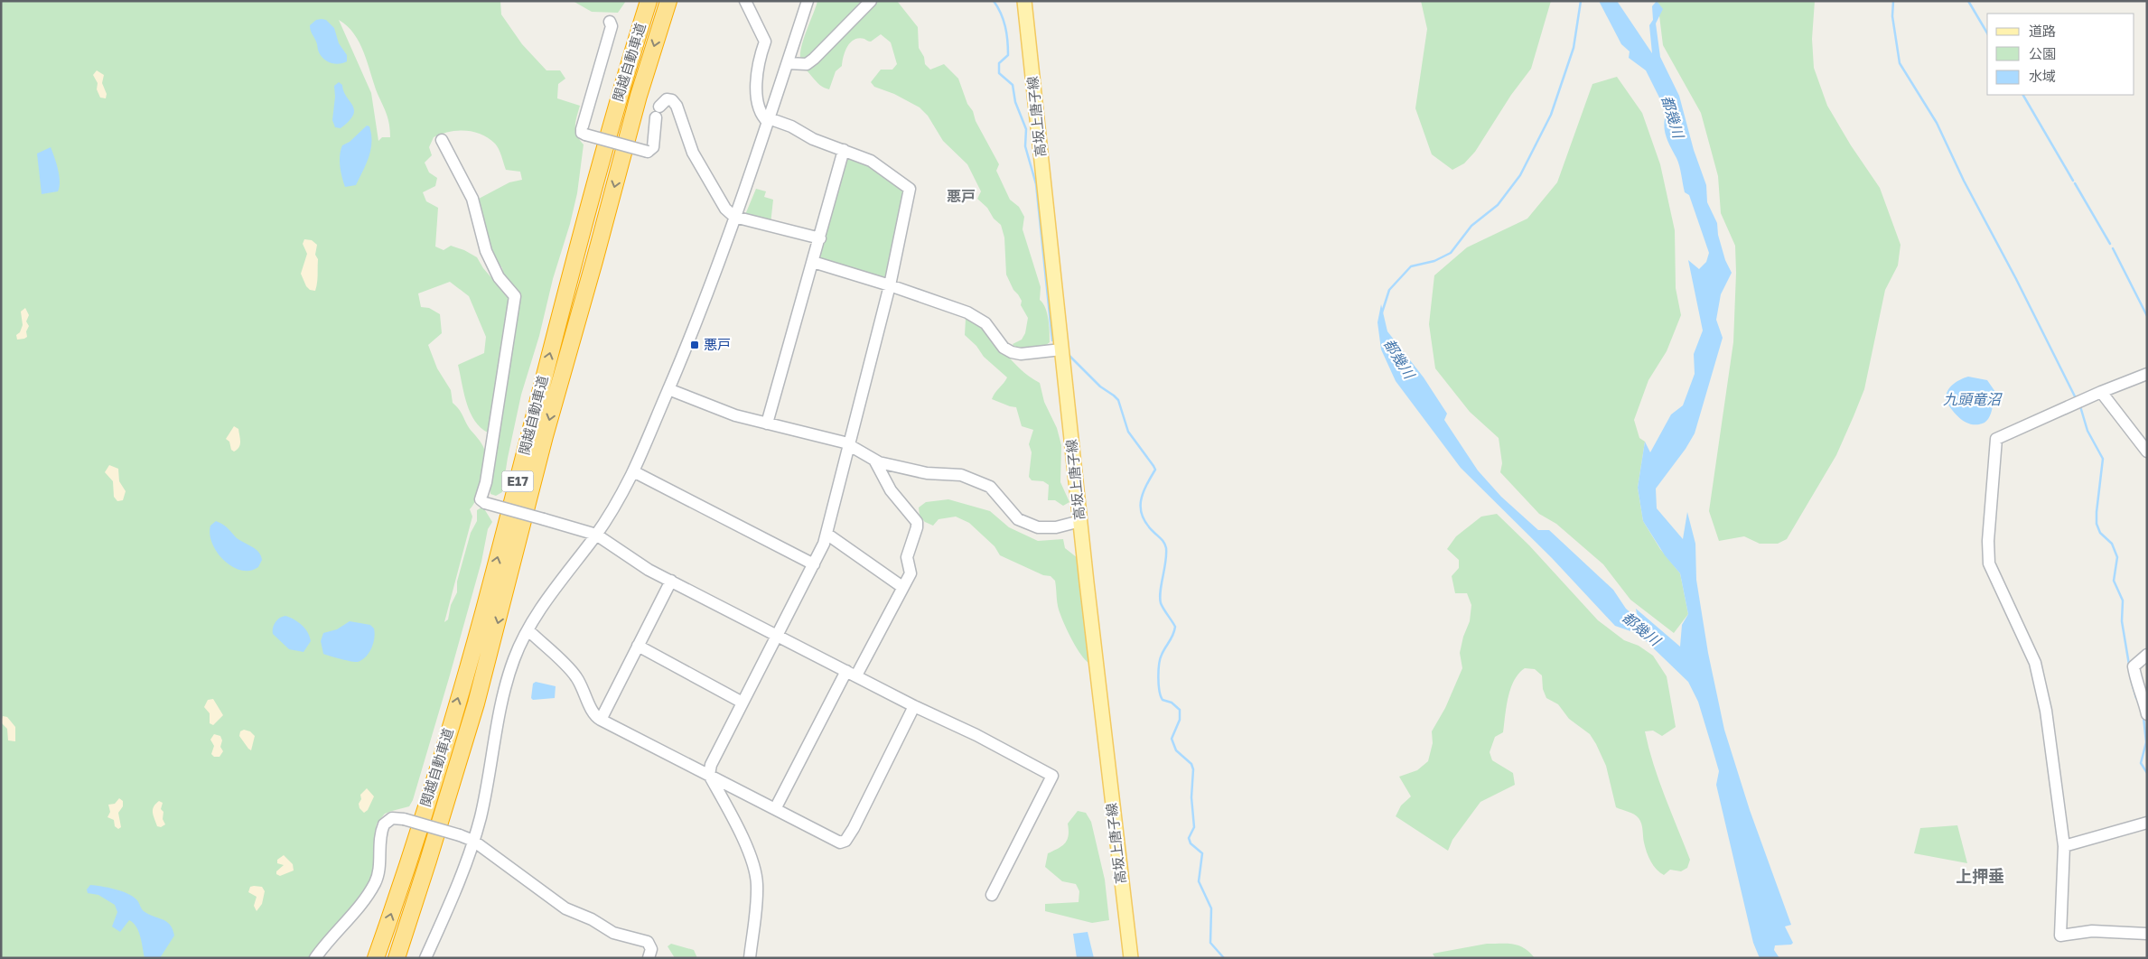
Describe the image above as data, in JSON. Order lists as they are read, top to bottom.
{
  "streets": {
    "highway": ["関越自動車道", "E17"],
    "main road": ["高坂上唐子線"]
  },
  "districts": ["悪戸", "上押垂"],
  "water": ["都幾川", "九頭竜沼"],
  "places": {
    "transit": ["悪戸"]
  },
  "legend": ["道路", "公園", "水域"]
}
